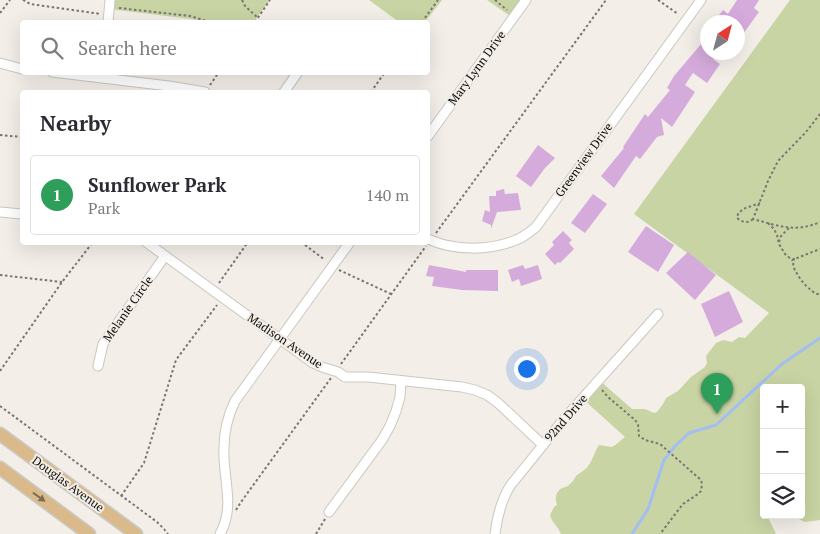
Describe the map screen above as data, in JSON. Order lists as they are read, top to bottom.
{
  "streets": {
    "main road": ["Douglas Avenue"],
    "street": [
      "Mary Lynn Drive",
      "Greenview Drive",
      "Melanie Circle",
      "Madison Avenue",
      "92nd Drive"
    ]
  },
  "crossings": [
    ["Melanie Circle", "Madison Avenue"],
    ["Madison Avenue", "92nd Drive"]
  ],
  "north": "top right",
  "page": {
    "search": "Search here",
    "heading": "Nearby",
    "list": [
      {
        "mark": "1",
        "name": "Sunflower Park",
        "note": "Park",
        "value": "140 m"
      }
    ],
    "pins": "1",
    "map_buttons": ["+", "−"]
  }
}
